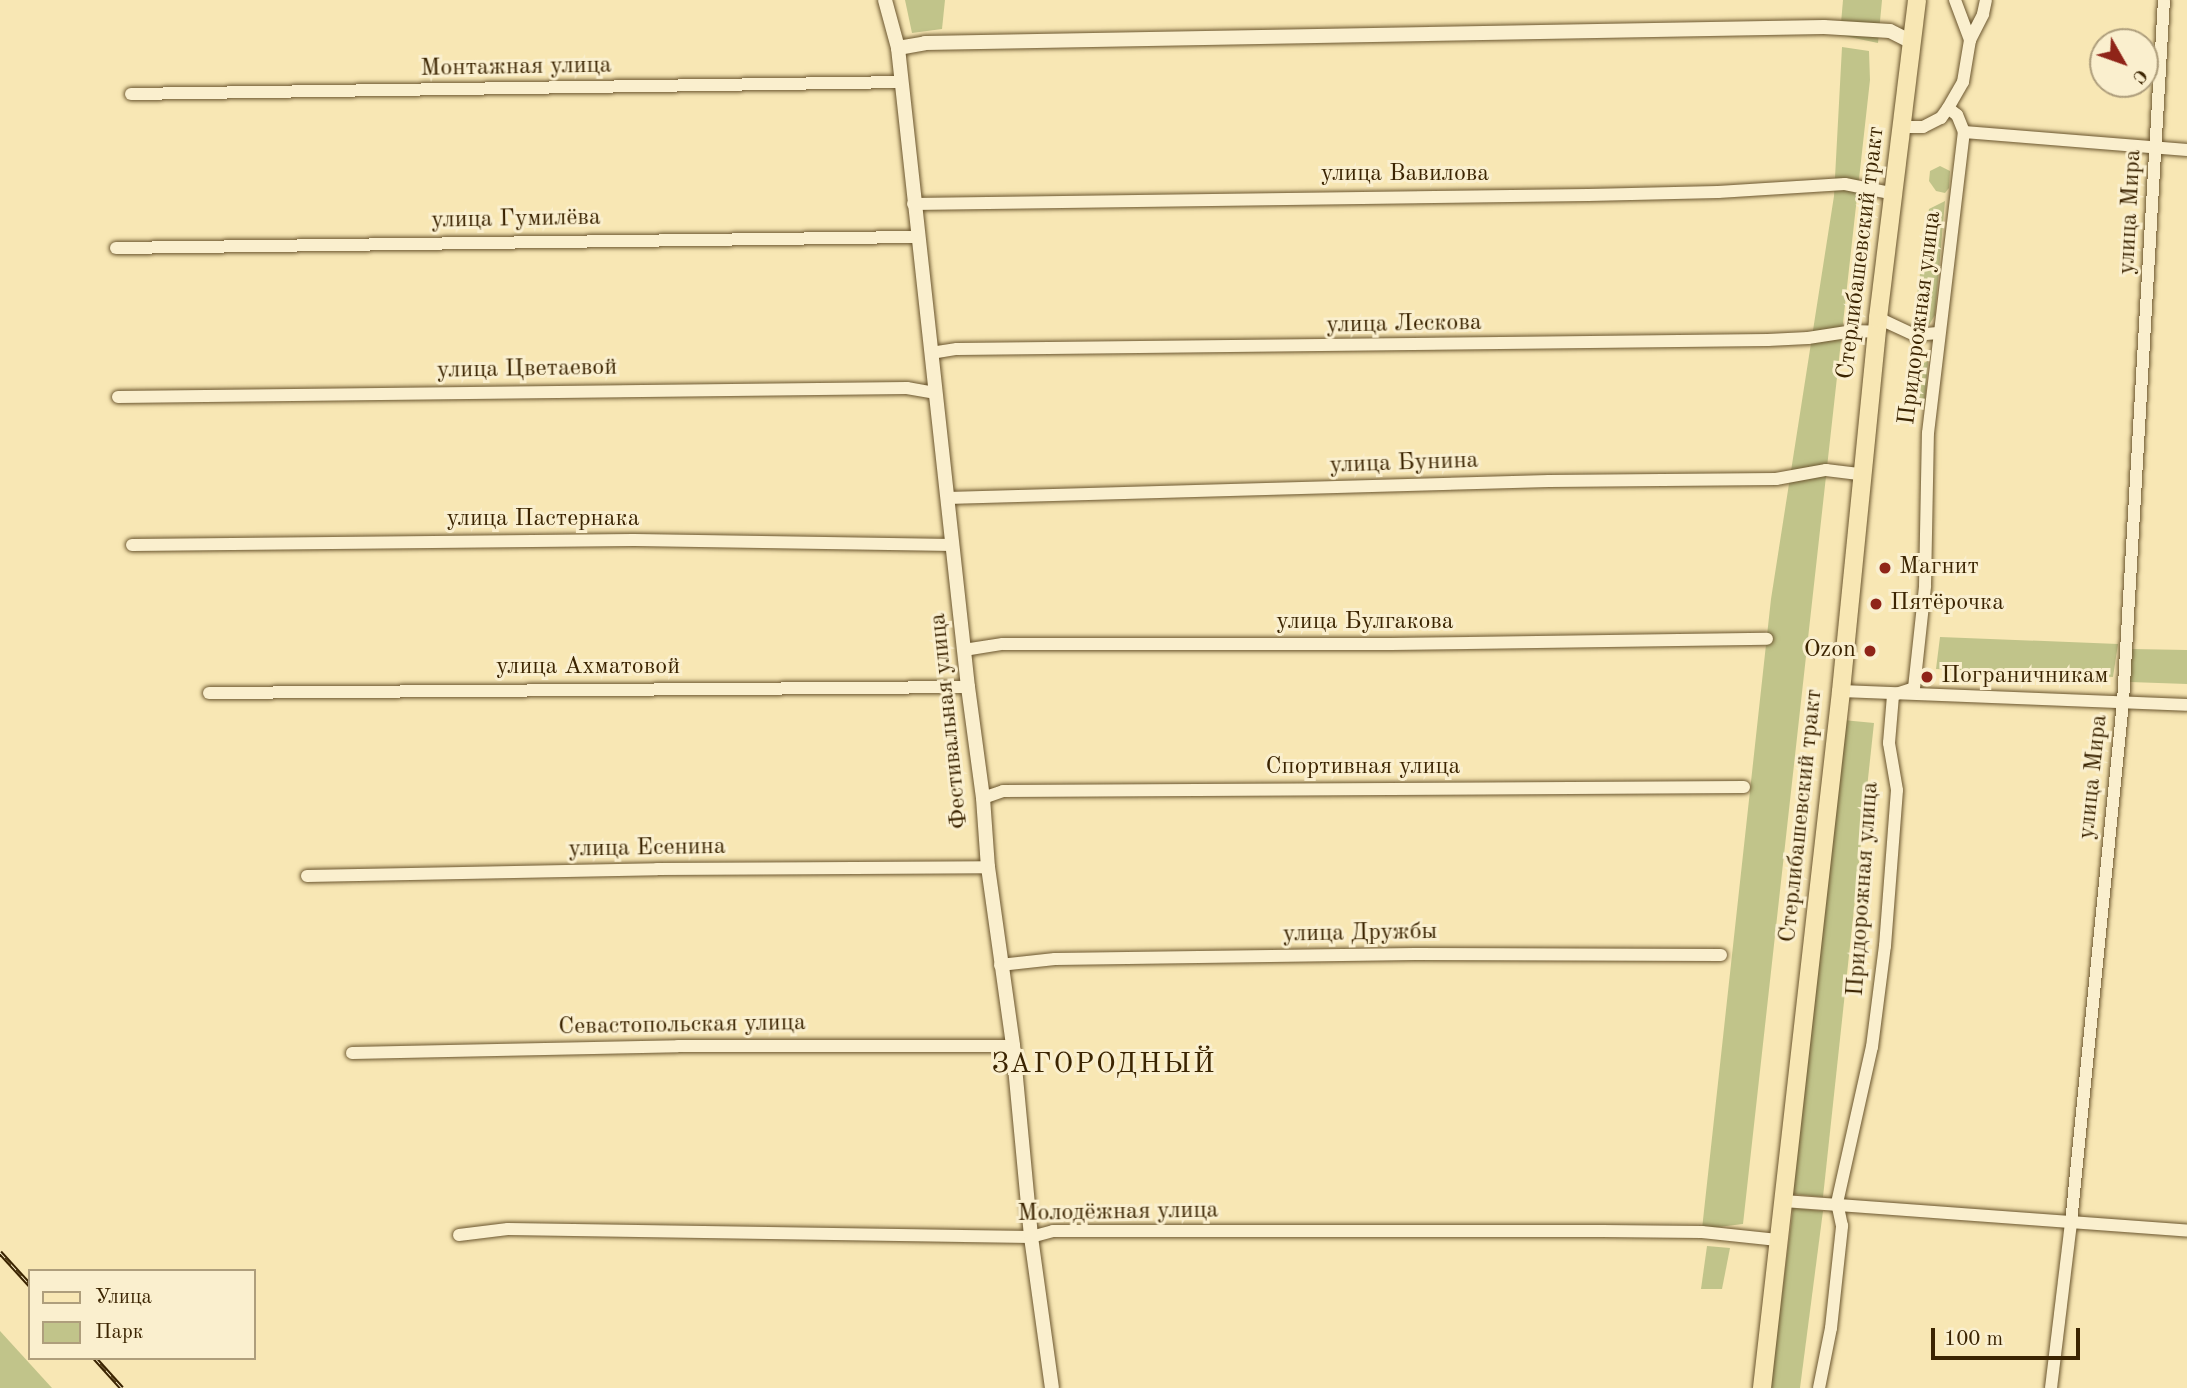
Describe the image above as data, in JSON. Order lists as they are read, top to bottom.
{
  "streets": {
    "main road": ["Стерлибашевский тракт"],
    "street": [
      "Монтажная улица",
      "улица Вавилова",
      "улица Мира",
      "улица Гумилёва",
      "Придорожная улица",
      "улица Лескова",
      "улица Цветаевой",
      "улица Бунина",
      "улица Пастернака",
      "улица Булгакова",
      "улица Ахматовой",
      "Фестивальная улица",
      "Спортивная улица",
      "улица Есенина",
      "улица Дружбы",
      "Севастопольская улица",
      "Молодёжная улица"
    ]
  },
  "crossings": [
    ["Монтажная улица", "Фестивальная улица"],
    ["улица Вавилова", "Стерлибашевский тракт"],
    ["улица Вавилова", "Фестивальная улица"],
    ["улица Гумилёва", "Фестивальная улица"],
    ["Стерлибашевский тракт", "улица Лескова"],
    ["Стерлибашевский тракт", "улица Бунина"],
    ["Стерлибашевский тракт", "Молодёжная улица"],
    ["улица Лескова", "Фестивальная улица"],
    ["улица Цветаевой", "Фестивальная улица"],
    ["улица Бунина", "Фестивальная улица"],
    ["улица Пастернака", "Фестивальная улица"],
    ["улица Булгакова", "Фестивальная улица"],
    ["улица Ахматовой", "Фестивальная улица"],
    ["Фестивальная улица", "Спортивная улица"],
    ["Фестивальная улица", "улица Есенина"],
    ["Фестивальная улица", "улица Дружбы"],
    ["Фестивальная улица", "Севастопольская улица"],
    ["Фестивальная улица", "Молодёжная улица"]
  ],
  "districts": ["ЗАГОРОДНЫЙ"],
  "places": [
    "Магнит",
    "Пятёрочка",
    "Ozon",
    "Пограничникам"
  ],
  "legend": ["Улица", "Парк"],
  "scale_bar": "100 m",
  "north": "bottom right"
}
